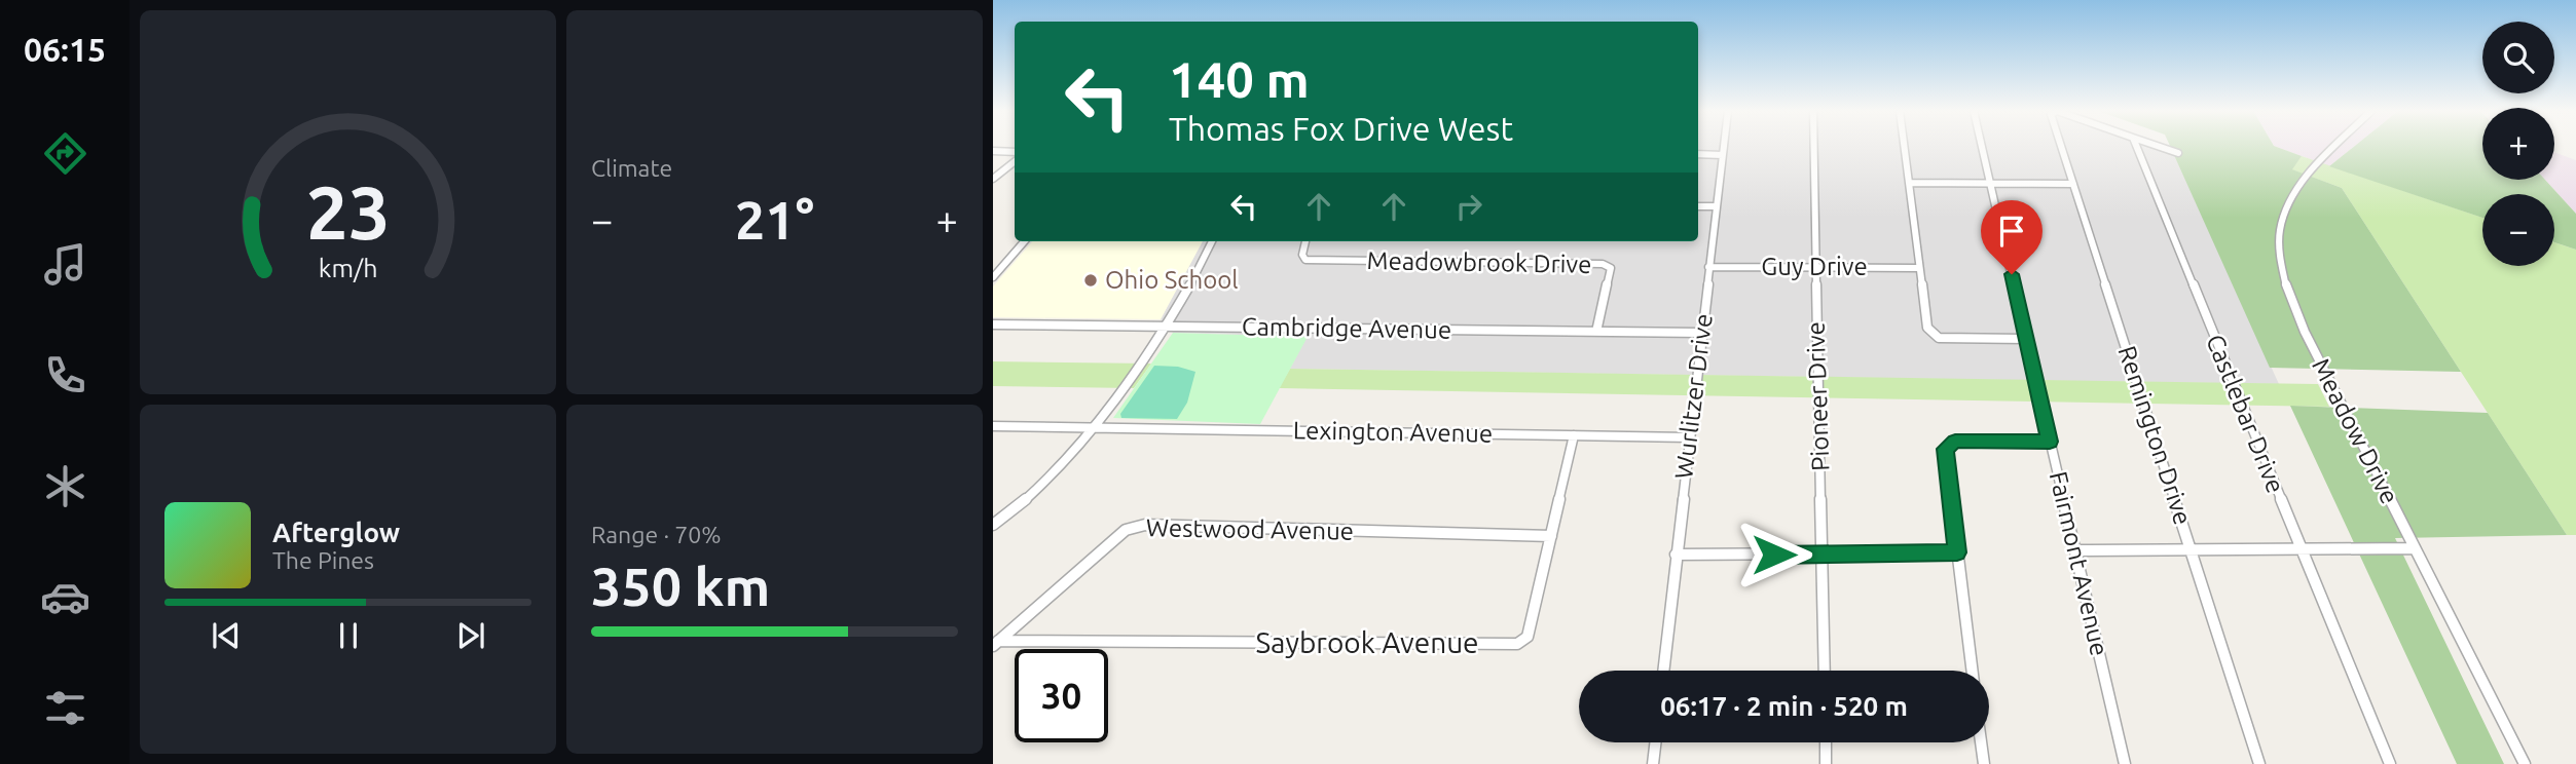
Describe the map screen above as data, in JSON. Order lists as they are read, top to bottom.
{
  "streets": {
    "street": [
      "Meadowbrook Drive",
      "Guy Drive",
      "Cambridge Avenue",
      "Wurlitzer Drive",
      "Pioneer Drive",
      "Castlebar Drive",
      "Meadow Drive",
      "Lexington Avenue",
      "Remington Drive",
      "Westwood Avenue",
      "Fairmont Avenue",
      "Saybrook Avenue"
    ]
  },
  "crossings": [
    ["Meadowbrook Drive", "Cambridge Avenue"],
    ["Guy Drive", "Wurlitzer Drive"],
    ["Guy Drive", "Pioneer Drive"],
    ["Cambridge Avenue", "Wurlitzer Drive"],
    ["Wurlitzer Drive", "Lexington Avenue"],
    ["Lexington Avenue", "Saybrook Avenue"],
    ["Westwood Avenue", "Saybrook Avenue"]
  ],
  "places": ["Ohio School"],
  "page": {
    "tabs": "06:15",
    "tile": [
      "Climate",
      ["Range · 70%", "350 km"]
    ],
    "map_buttons": ["+", "−"],
    "turn": ["140 m", "Thomas Fox Drive West"],
    "heat": ["−", "21°", "+"],
    "song": ["Afterglow", "The Pines"],
    "limit": "30",
    "trip": "06:17 · 2 min · 520 m",
    "gauge": ["23", "km/h"]
  }
}
